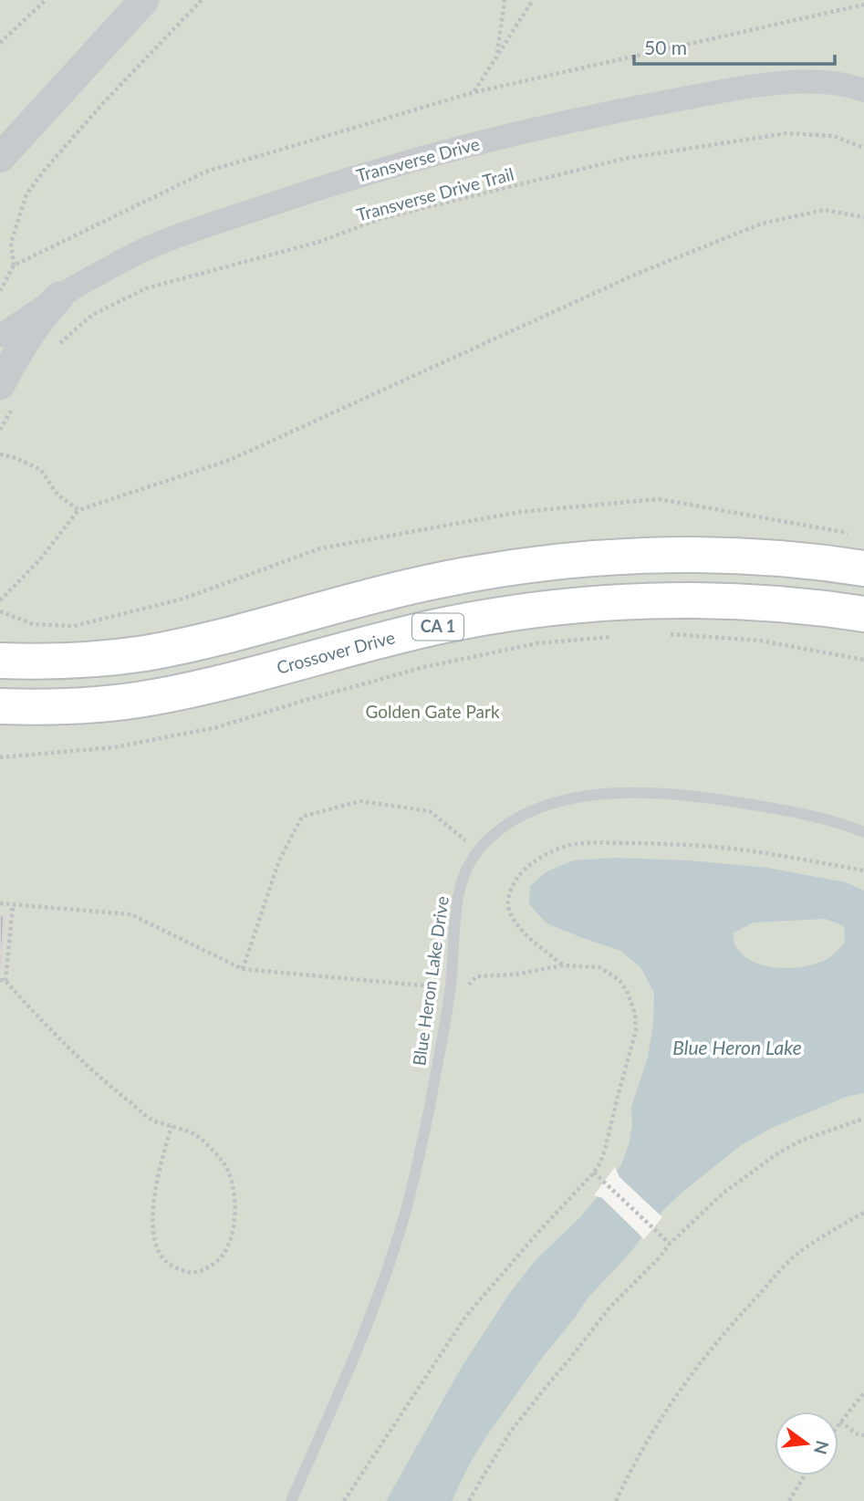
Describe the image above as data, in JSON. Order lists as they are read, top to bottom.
{
  "streets": {
    "highway": ["CA 1", "Crossover Drive"],
    "street": ["Transverse Drive"],
    "lane": ["Blue Heron Lake Drive"],
    "path": ["Transverse Drive Trail"]
  },
  "water": ["Blue Heron Lake"],
  "parks": ["Golden Gate Park"],
  "scale_bar": "50 m",
  "north": "right"
}
